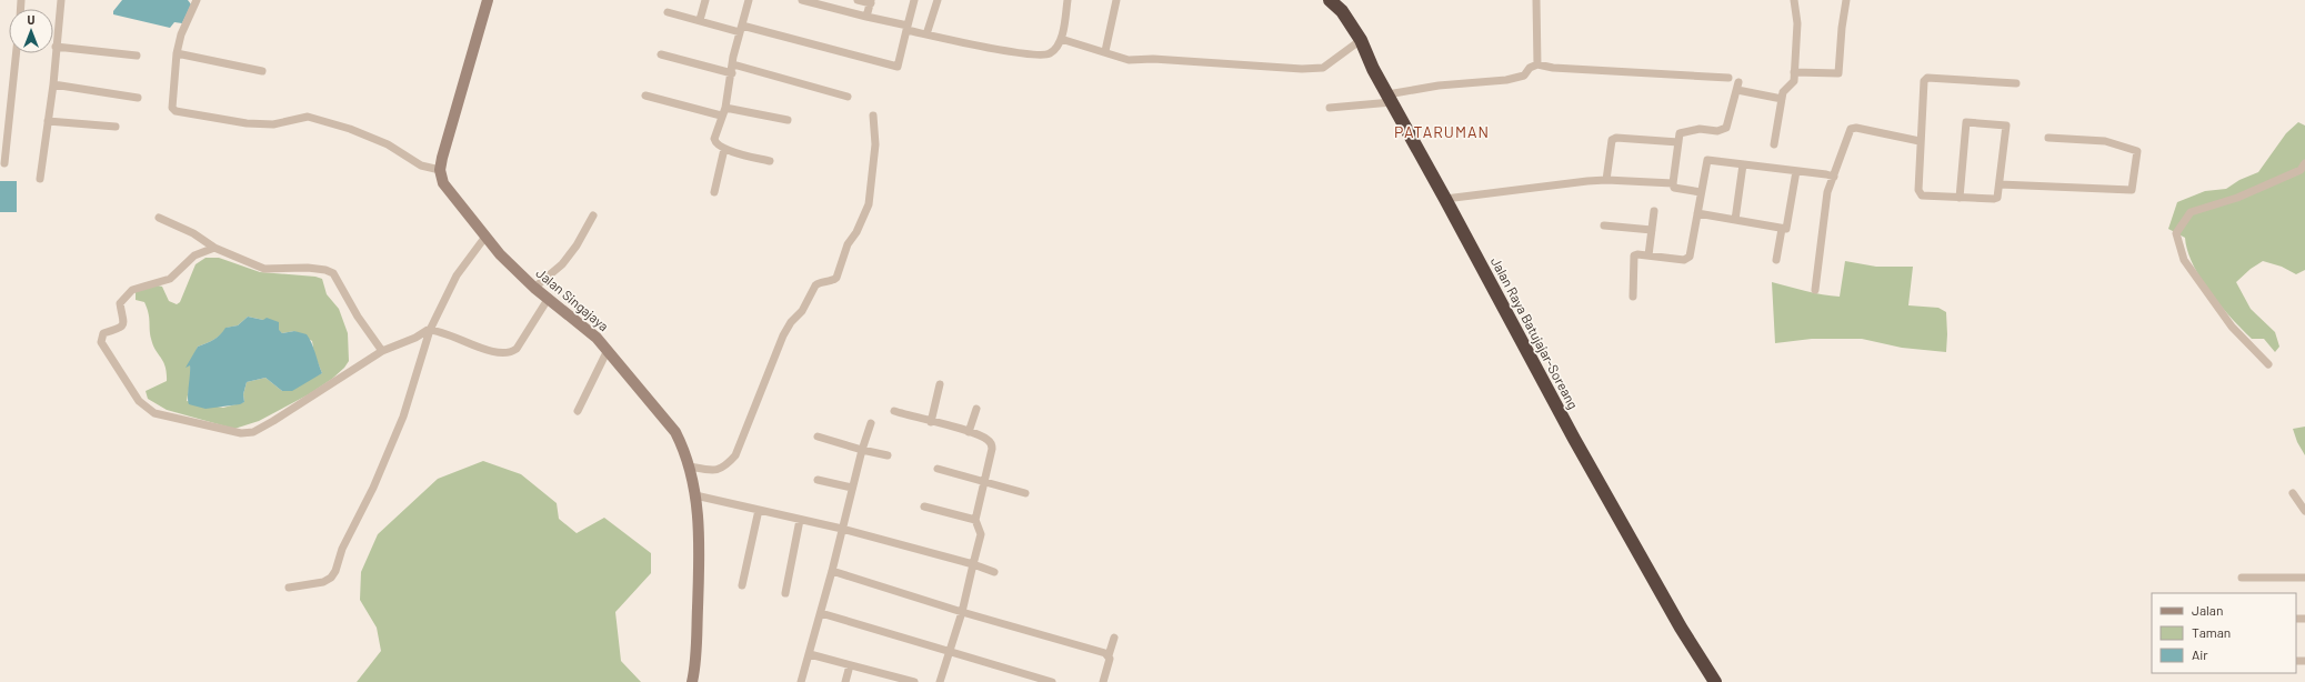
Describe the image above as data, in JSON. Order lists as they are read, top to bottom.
{
  "streets": {
    "highway": ["Jalan Raya Batujajar-Soreang"],
    "street": ["Jalan Singajaya"]
  },
  "districts": ["PATARUMAN"],
  "legend": ["Jalan", "Taman", "Air"],
  "north": "top"
}
